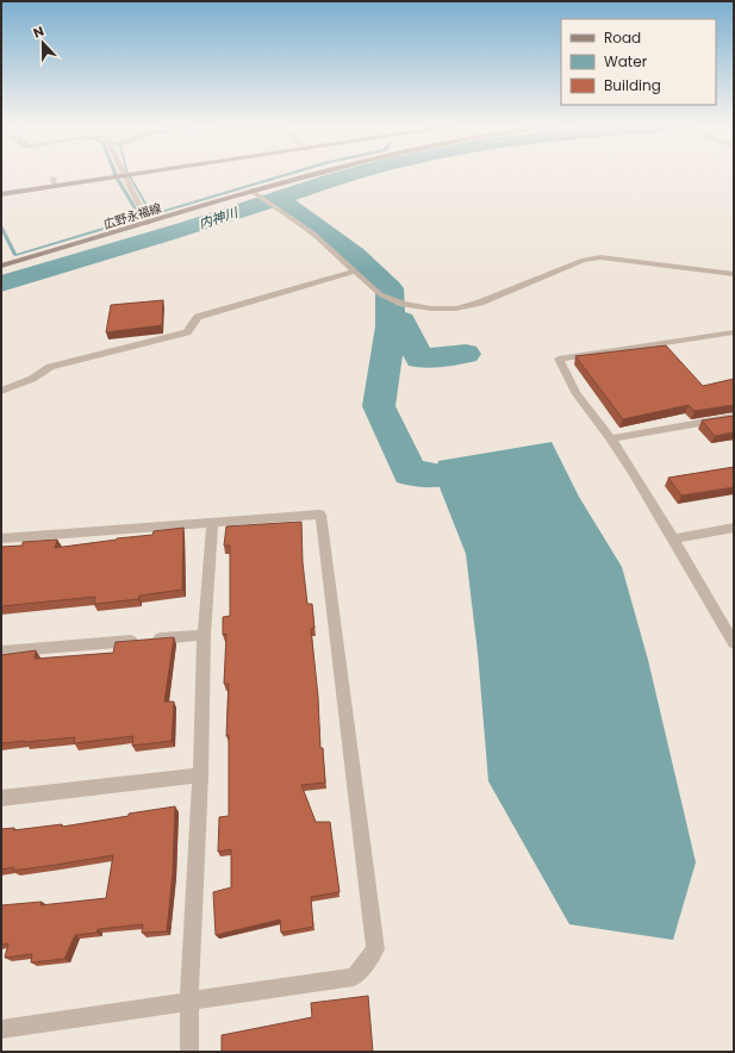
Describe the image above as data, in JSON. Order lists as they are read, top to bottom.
{
  "streets": {
    "main road": ["広野永福線"]
  },
  "water": ["内神川"],
  "legend": ["Road", "Water", "Building"],
  "north": "top"
}
